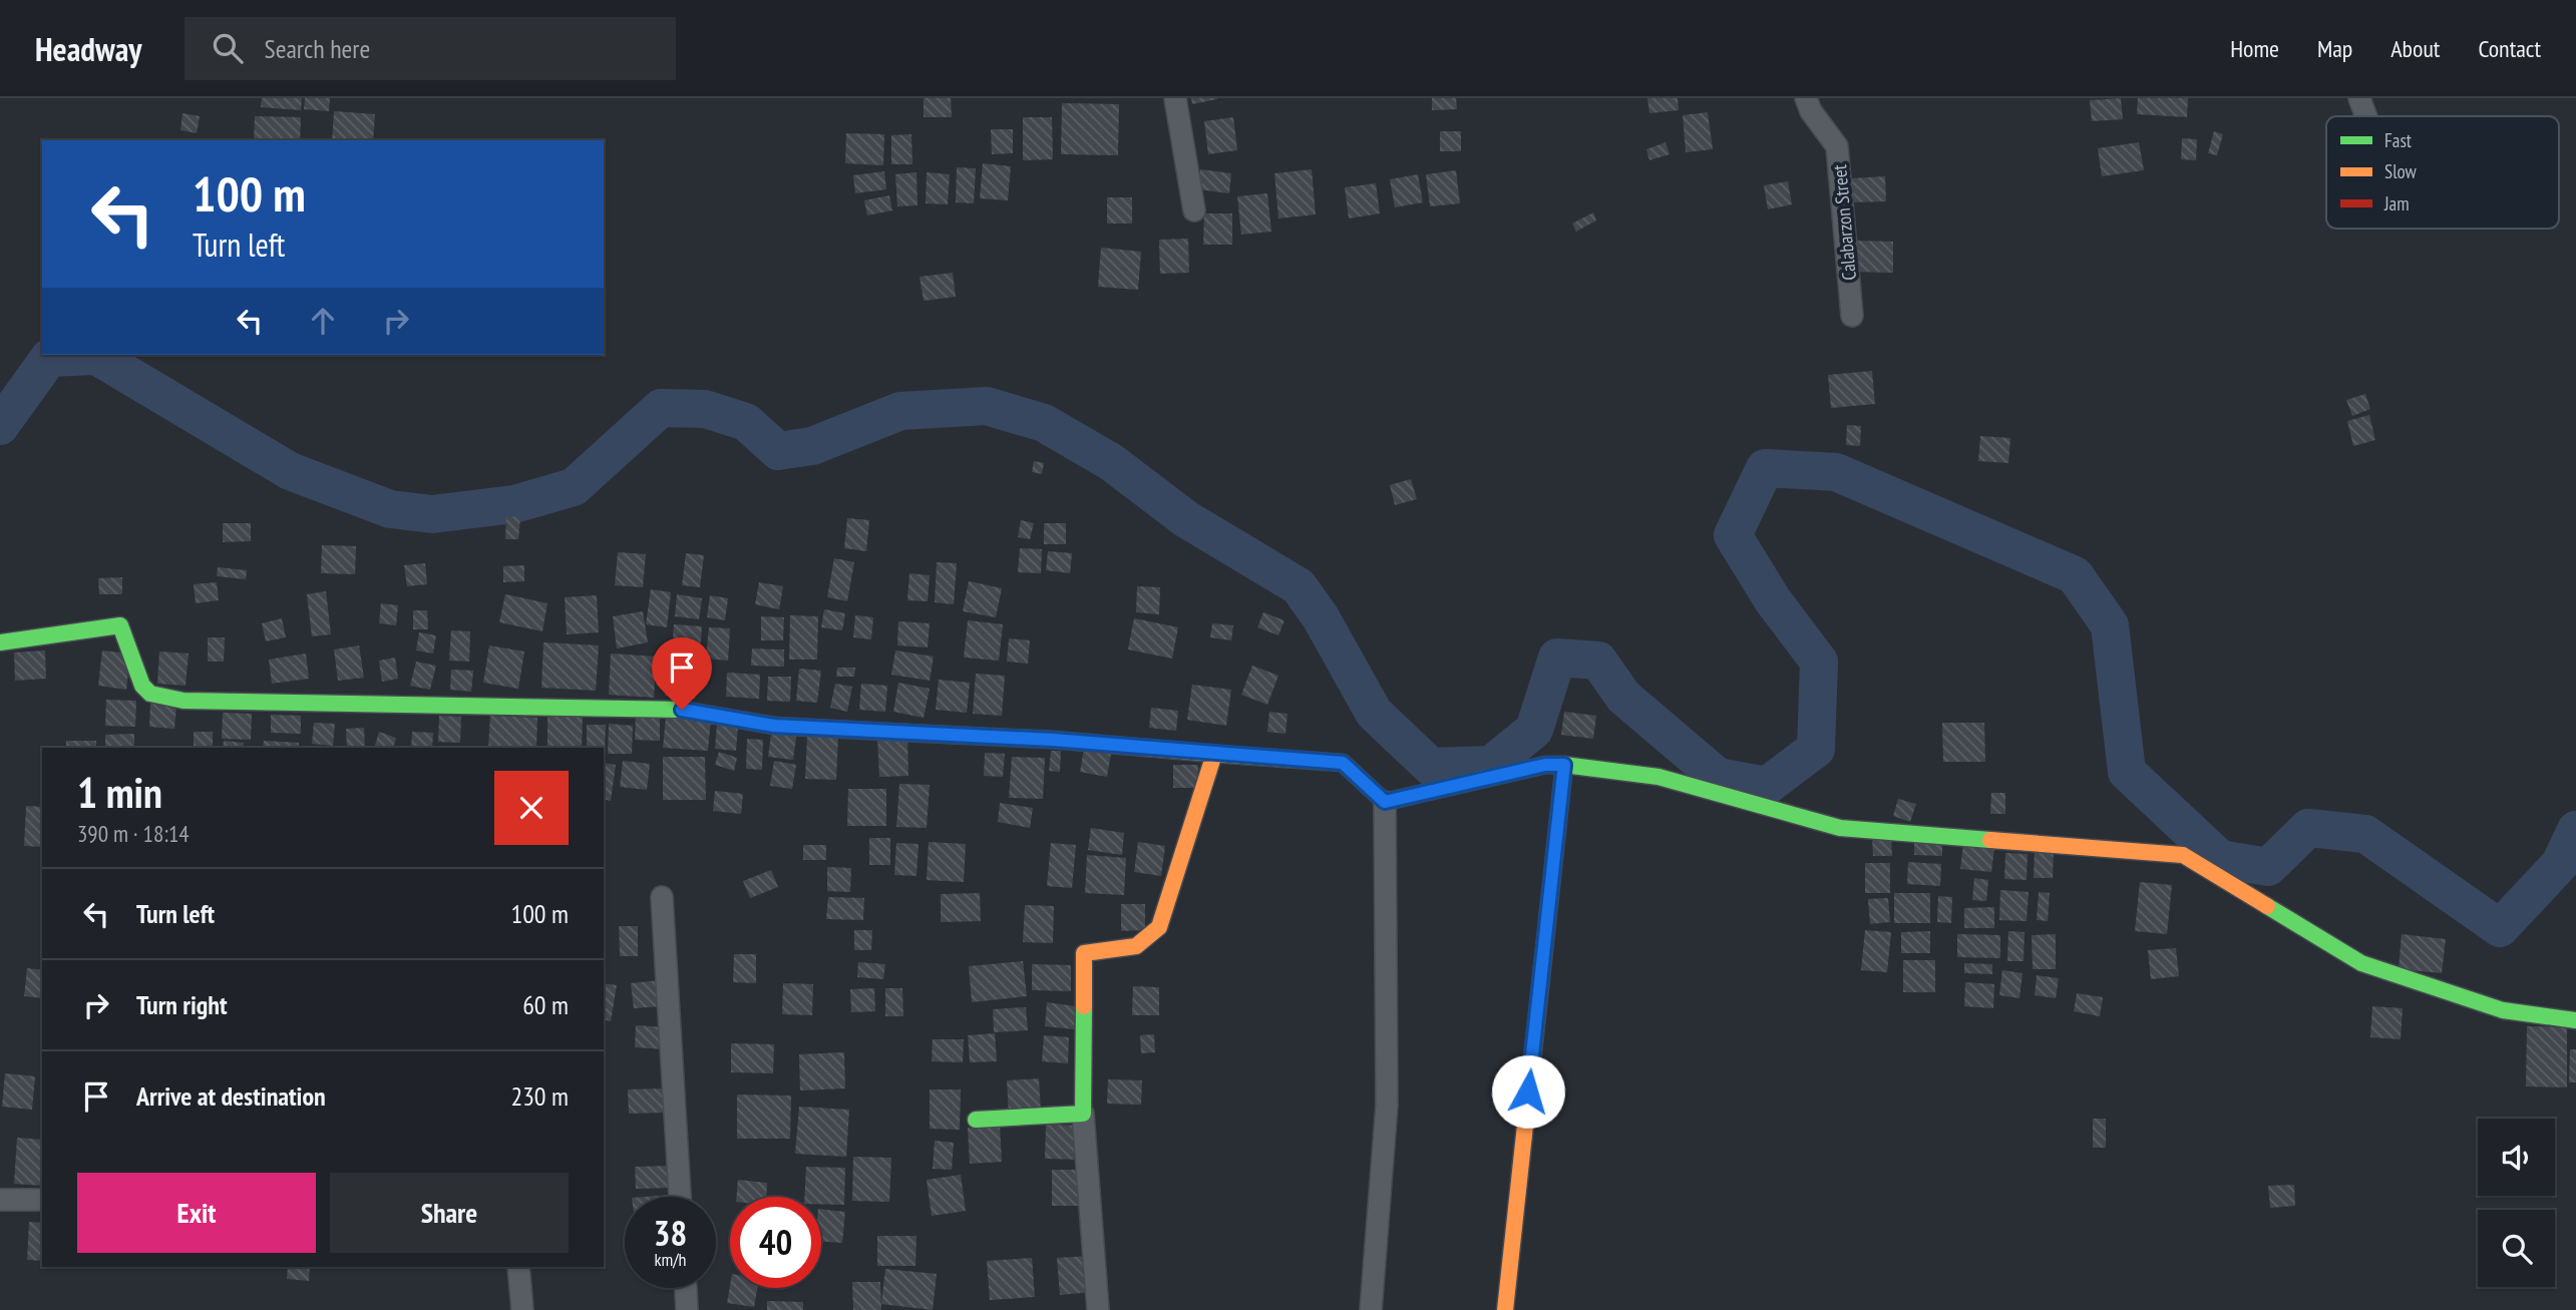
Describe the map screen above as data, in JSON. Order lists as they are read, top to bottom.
{
  "streets": {
    "street": ["Calabarzon Street"]
  },
  "legend": ["Fast", "Slow", "Jam"],
  "page": {
    "header": "Headway",
    "search": "Search here",
    "nav": [
      "Home",
      "Map",
      "About",
      "Contact"
    ],
    "turn": ["100 m", "Turn left"],
    "heading": ["1 min", "390 m · 18:14"],
    "list": [
      {
        "name": "Turn left",
        "value": "100 m"
      },
      {
        "name": "Turn right",
        "value": "60 m"
      },
      {
        "name": "Arrive at destination",
        "value": "230 m"
      }
    ],
    "buttons": ["Exit", "Share"],
    "speed": "38 km/h",
    "limit": "40"
  }
}
